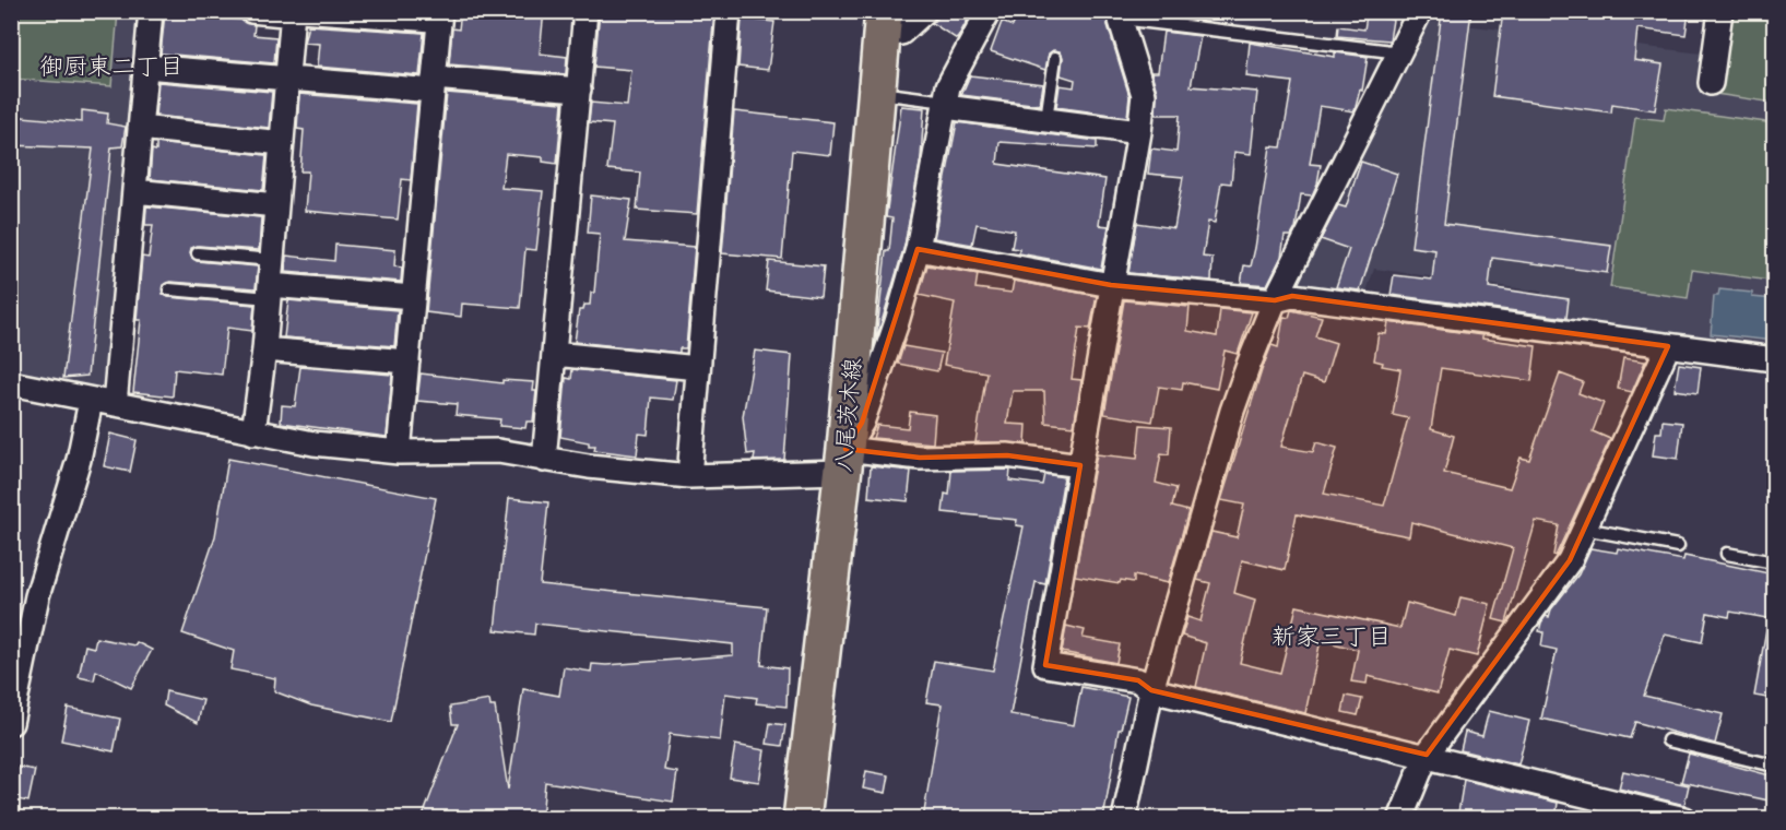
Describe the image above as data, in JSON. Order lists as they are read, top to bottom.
{
  "streets": {
    "main road": ["八尾茨木線"]
  },
  "districts": ["御厨東二丁目", "新家三丁目"]
}
